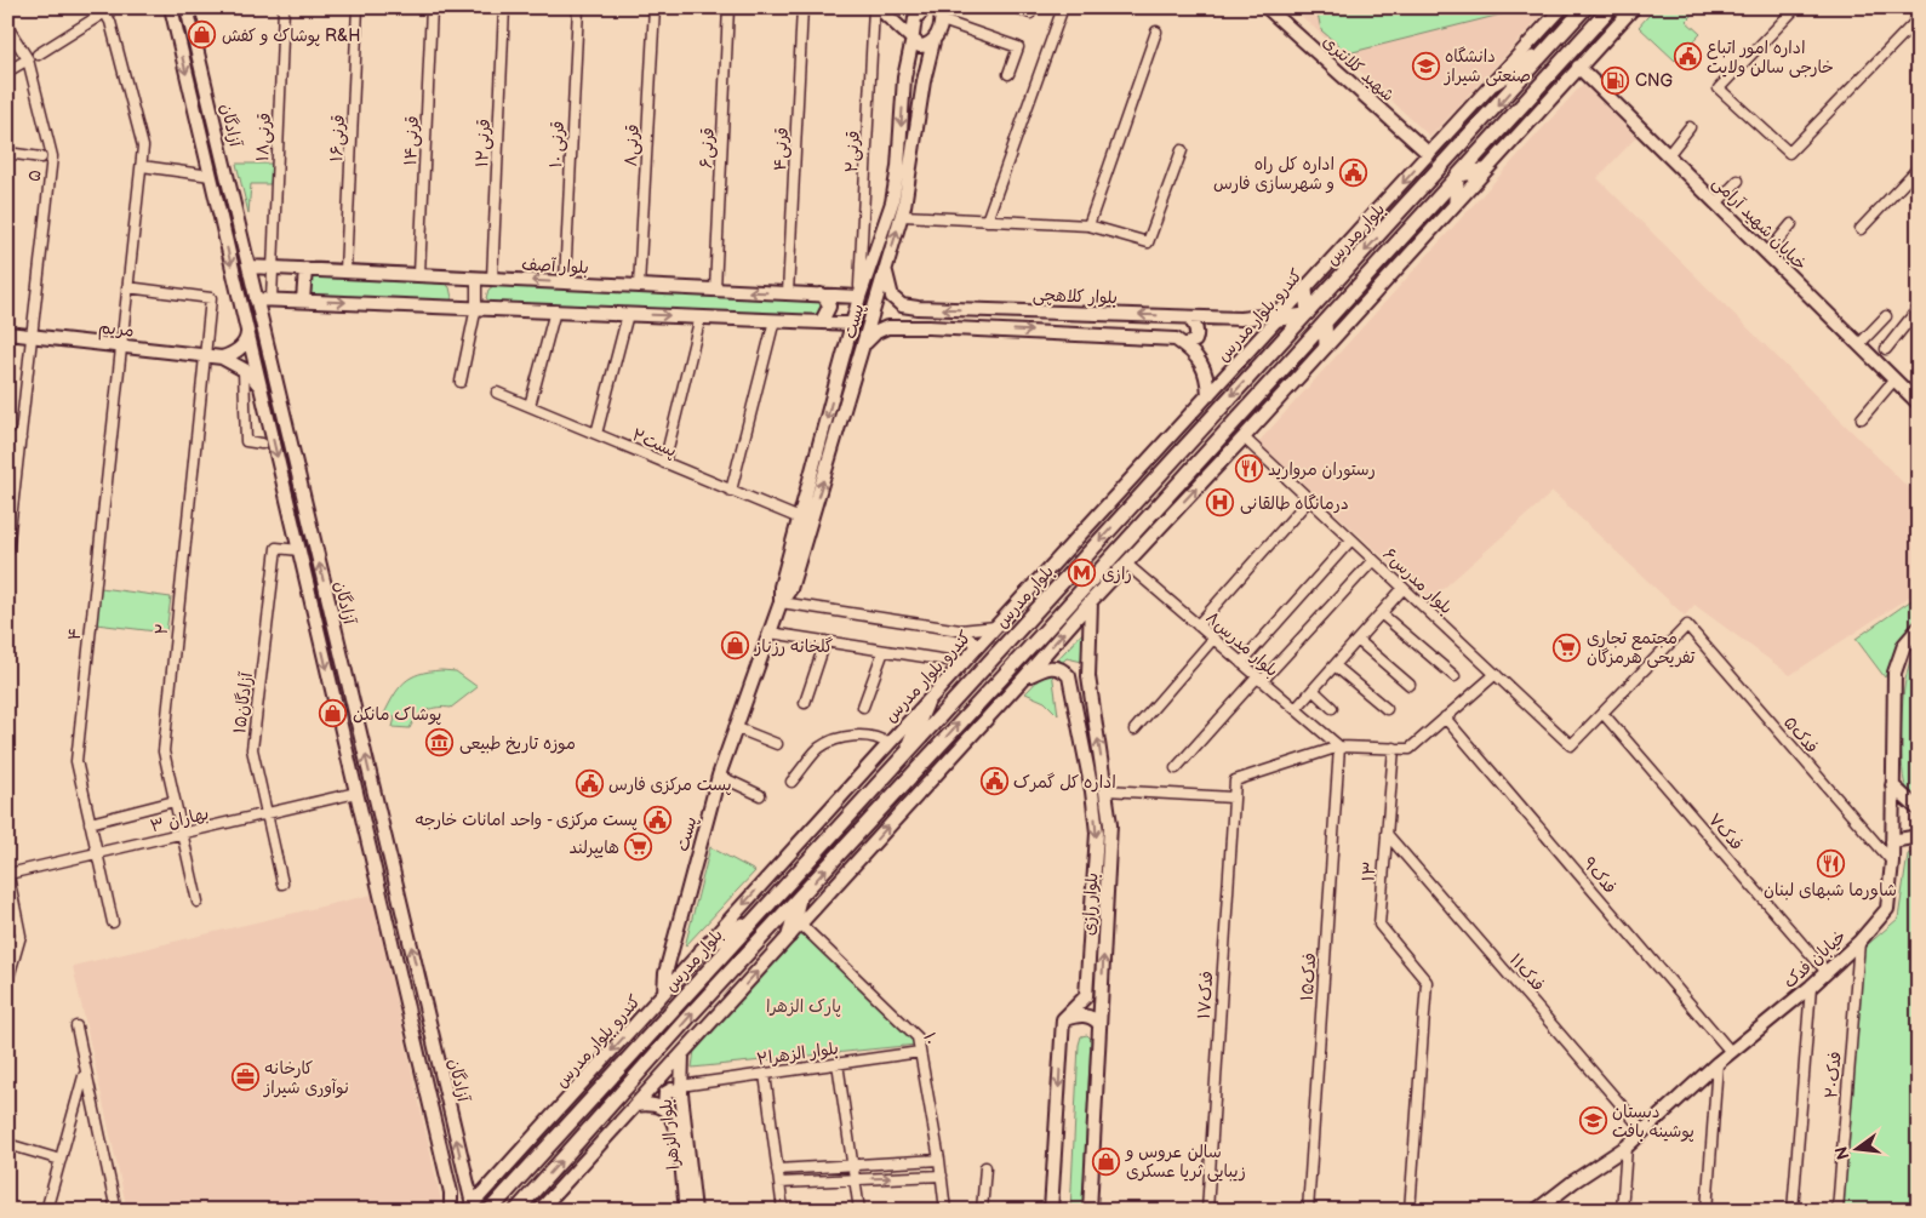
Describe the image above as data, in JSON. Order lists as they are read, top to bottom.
{
  "streets": {
    "main road": [
      "شهید کلانتری",
      "آزادگان",
      "خیابان شهید آرامی",
      "بلوار مدرس",
      "بلوار آصف",
      "بلوار کلاهچی",
      "کندرو بلوار مدرس",
      "پست",
      "مریم",
      "بلوار رازی",
      "خیابان فدک",
      "بلوار الزهرا"
    ],
    "street": [
      "قرنی۱۸",
      "قرنی۱۶",
      "قرنی۱۴",
      "قرنی۱۲",
      "۱۰ قرنی",
      "قرنی۸",
      "قرنی۶",
      "قرنی۴",
      "قرنی۲",
      "۵",
      "پست۲",
      "بلوار مدرس۶",
      "۲",
      "۴",
      "بلوار مدرس۸",
      "آزادگان۱۵",
      "فدک۵",
      "بهاران ۳",
      "فدک۷",
      "۱۳",
      "فدک۹",
      "فدک۱۱",
      "فدک۱۵",
      "فدک۱۷",
      "۱۰",
      "بلوار الزهرا۲",
      "فدک۲۰"
    ]
  },
  "crossings": [
    ["شهید کلانتری", "کندرو بلوار مدرس"],
    ["آزادگان", "بلوار آصف"],
    ["آزادگان", "کندرو بلوار مدرس"],
    ["آزادگان", "آزادگان۱۵"],
    ["آزادگان", "بهاران ۳"],
    ["قرنی۱۸", "بلوار آصف"],
    ["قرنی۱۶", "بلوار آصف"],
    ["قرنی۱۴", "بلوار آصف"],
    ["قرنی۱۲", "بلوار آصف"],
    ["۱۰ قرنی", "بلوار آصف"],
    ["قرنی۸", "بلوار آصف"],
    ["قرنی۶", "بلوار آصف"],
    ["قرنی۴", "بلوار آصف"],
    ["قرنی۲", "بلوار آصف"],
    ["قرنی۲", "پست"],
    ["۵", "مریم"],
    ["بلوار آصف", "پست"],
    ["بلوار کلاهچی", "کندرو بلوار مدرس"],
    ["بلوار کلاهچی", "پست"],
    ["کندرو بلوار مدرس", "پست"],
    ["پست", "پست۲"],
    ["مریم", "۲"],
    ["مریم", "۴"],
    ["بلوار مدرس۶", "فدک۵"],
    ["بلوار مدرس۶", "فدک۷"],
    ["۲", "۴"],
    ["۲", "بهاران ۳"],
    ["۴", "بهاران ۳"],
    ["بلوار مدرس۸", "فدک۱۵"],
    ["بلوار مدرس۸", "فدک۱۷"],
    ["آزادگان۱۵", "بهاران ۳"],
    ["فدک۵", "فدک۷"],
    ["فدک۵", "خیابان فدک"],
    ["فدک۷", "خیابان فدک"],
    ["۱۳", "فدک۱۱"],
    ["فدک۹", "خیابان فدک"],
    ["خیابان فدک", "فدک۱۱"],
    ["خیابان فدک", "فدک۲۰"],
    ["فدک۱۵", "فدک۱۷"],
    ["۱۰", "بلوار الزهرا۲"],
    ["بلوار الزهرا۲", "بلوار الزهرا"]
  ],
  "parks": ["پارک الزهرا"],
  "places": {
    "shop": [
      "پوشاک و کفش R&H",
      "گلخانه رزناز",
      "پوشاک مانکن",
      "سالن عروس و زیبایی ثریا عسکری"
    ],
    "public building": [
      "اداره امور اتباع خارجی سالن ولایت",
      "اداره کل راه و شهرسازی فارس",
      "اداره کل گمرک",
      "پست مرکزی فارس",
      "پست مرکزی - واحد امانات خارجه"
    ],
    "school or university": ["دانشگاه صنعتی شیراز", "دبستان پوشینه بافت"],
    "fuel station": ["CNG"],
    "restaurant": ["رستوران مروارید", "شاورما شبهای لبنان"],
    "hospital": ["درمانگاه طالقانی"],
    "metro station": ["رازی"],
    "supermarket": ["مجتمع تجاری تفریحی هرمزگان", "هایپرلند"],
    "museum": ["موزه تاریخ طبیعی"],
    "office": ["کارخانه نوآوری شیراز"]
  },
  "north": "left"
}
